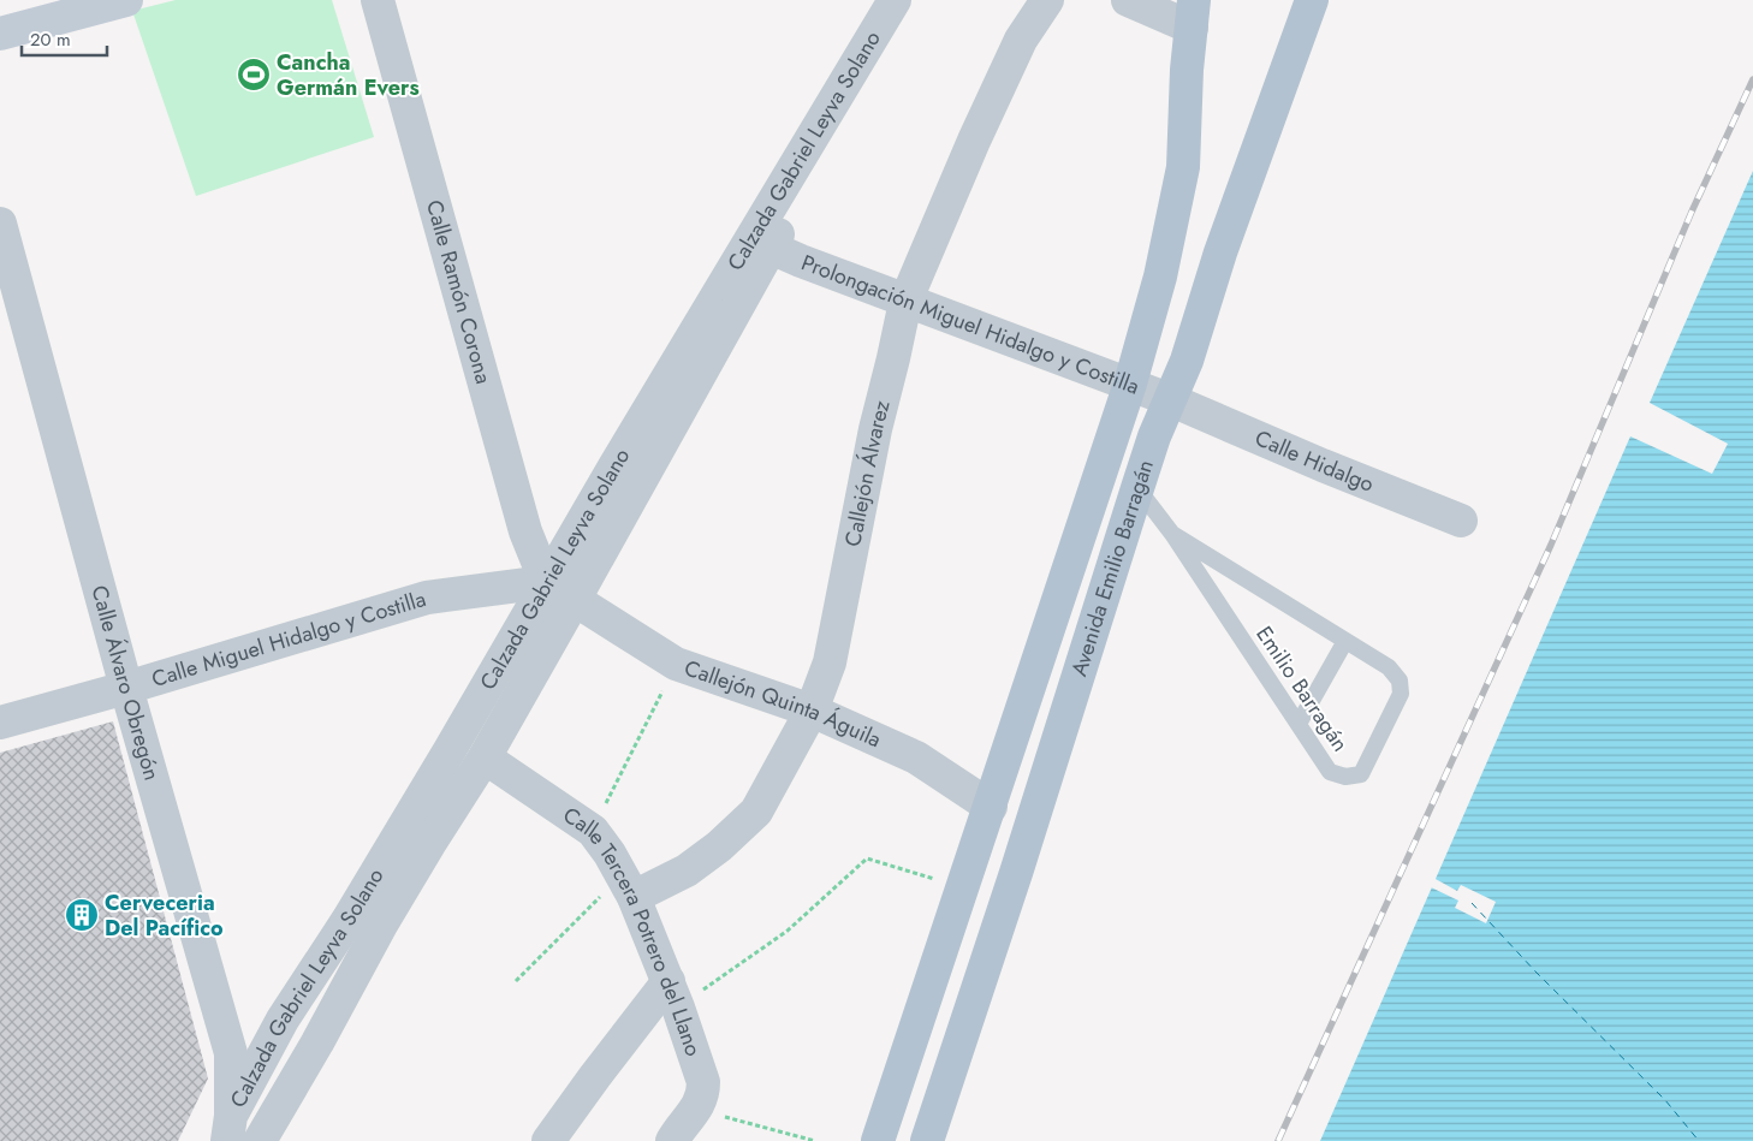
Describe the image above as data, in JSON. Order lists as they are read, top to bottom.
{
  "streets": {
    "main road": ["Avenida Emilio Barragán"],
    "street": [
      "Calzada Gabriel Leyva Solano",
      "Calle Ramón Corona",
      "Prolongación Miguel Hidalgo y Costilla",
      "Calle Hidalgo",
      "Callejón Álvarez",
      "Calle Miguel Hidalgo y Costilla",
      "Calle Álvaro Obregón",
      "Callejón Quinta Águila",
      "Calle Tercera Potrero del Llano"
    ],
    "lane": ["Emilio Barragán"]
  },
  "crossings": [
    ["Calzada Gabriel Leyva Solano", "Calle Ramón Corona"],
    ["Calzada Gabriel Leyva Solano", "Prolongación Miguel Hidalgo y Costilla"],
    ["Calzada Gabriel Leyva Solano", "Calle Miguel Hidalgo y Costilla"],
    ["Calzada Gabriel Leyva Solano", "Calle Álvaro Obregón"],
    ["Calzada Gabriel Leyva Solano", "Callejón Quinta Águila"],
    ["Calzada Gabriel Leyva Solano", "Calle Tercera Potrero del Llano"],
    ["Calle Ramón Corona", "Calle Miguel Hidalgo y Costilla"],
    ["Calle Ramón Corona", "Callejón Quinta Águila"],
    ["Prolongación Miguel Hidalgo y Costilla", "Calle Hidalgo"],
    ["Prolongación Miguel Hidalgo y Costilla", "Callejón Álvarez"],
    ["Prolongación Miguel Hidalgo y Costilla", "Avenida Emilio Barragán"],
    ["Calle Hidalgo", "Avenida Emilio Barragán"],
    ["Callejón Álvarez", "Callejón Quinta Águila"],
    ["Callejón Álvarez", "Calle Tercera Potrero del Llano"],
    ["Avenida Emilio Barragán", "Emilio Barragán"],
    ["Avenida Emilio Barragán", "Callejón Quinta Águila"],
    ["Calle Miguel Hidalgo y Costilla", "Calle Álvaro Obregón"],
    ["Calle Miguel Hidalgo y Costilla", "Callejón Quinta Águila"]
  ],
  "places": {
    "sports": ["Cancha Germán Evers"],
    "building": ["Cerveceria Del Pacífico"]
  },
  "scale_bar": "20 m"
}
